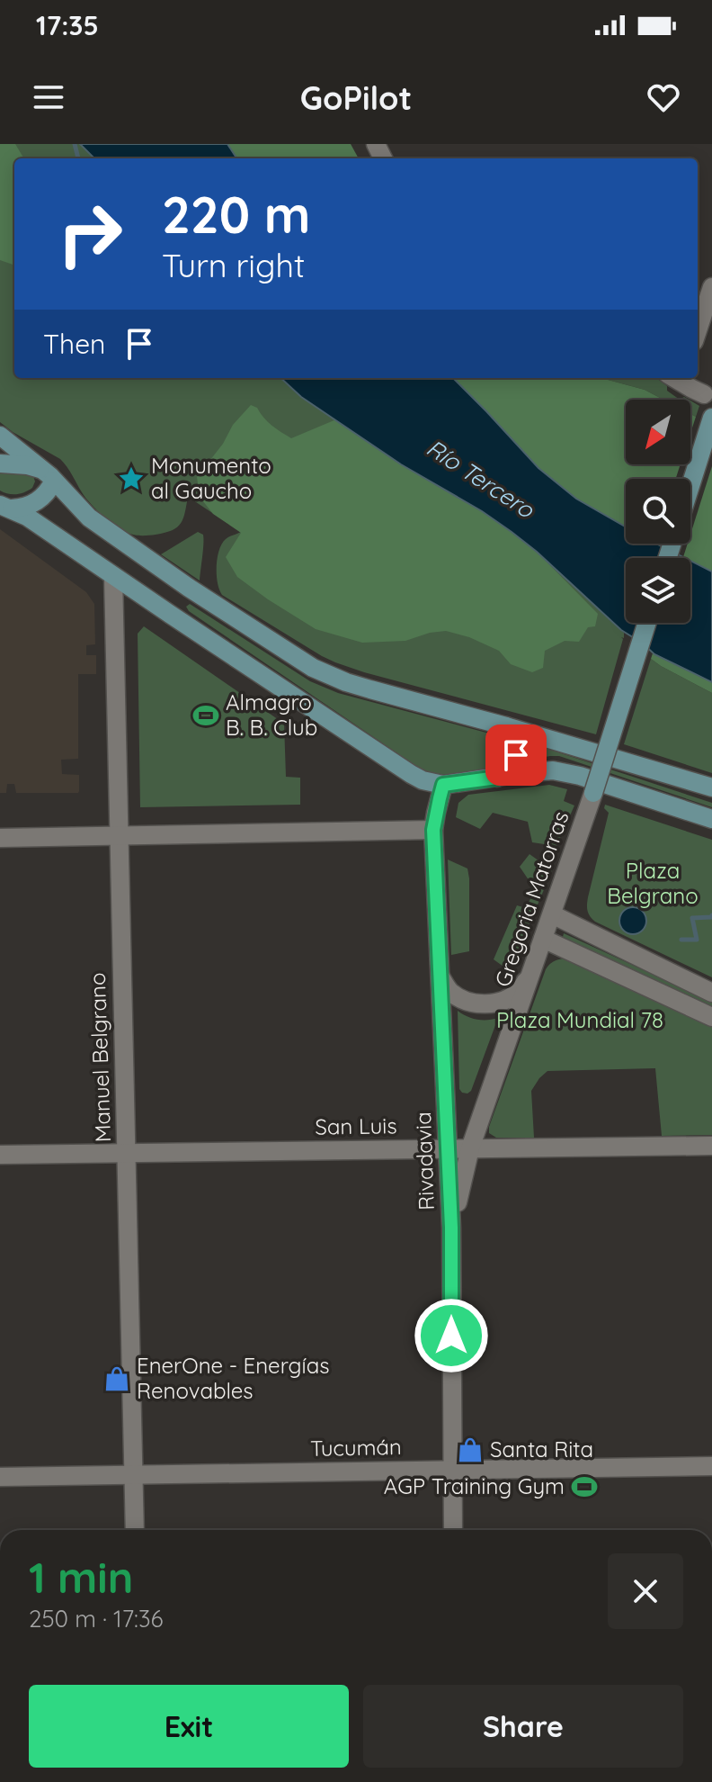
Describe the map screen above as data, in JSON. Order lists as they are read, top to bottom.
{
  "streets": {
    "street": [
      "Gregoria Matorras",
      "Manuel Belgrano",
      "San Luis",
      "Rivadavia",
      "Tucumán"
    ]
  },
  "crossings": [
    ["Gregoria Matorras", "San Luis"],
    ["Gregoria Matorras", "Rivadavia"],
    ["Manuel Belgrano", "San Luis"],
    ["Manuel Belgrano", "Tucumán"],
    ["San Luis", "Rivadavia"],
    ["Rivadavia", "Tucumán"]
  ],
  "water": ["Río Tercero"],
  "parks": ["Plaza Belgrano", "Plaza Mundial 78"],
  "places": {
    "place": ["Monumento al Gaucho"],
    "sports": ["Almagro B. B. Club", "AGP Training Gym"],
    "shop": ["EnerOne - Energías Renovables", "Santa Rita"]
  },
  "north": "bottom left",
  "page": {
    "status": "17:35",
    "header": "GoPilot",
    "turn": ["220 m", "Turn right"],
    "then": "Then",
    "heading": ["1 min", "250 m · 17:36"],
    "buttons": ["Exit", "Share"]
  }
}
